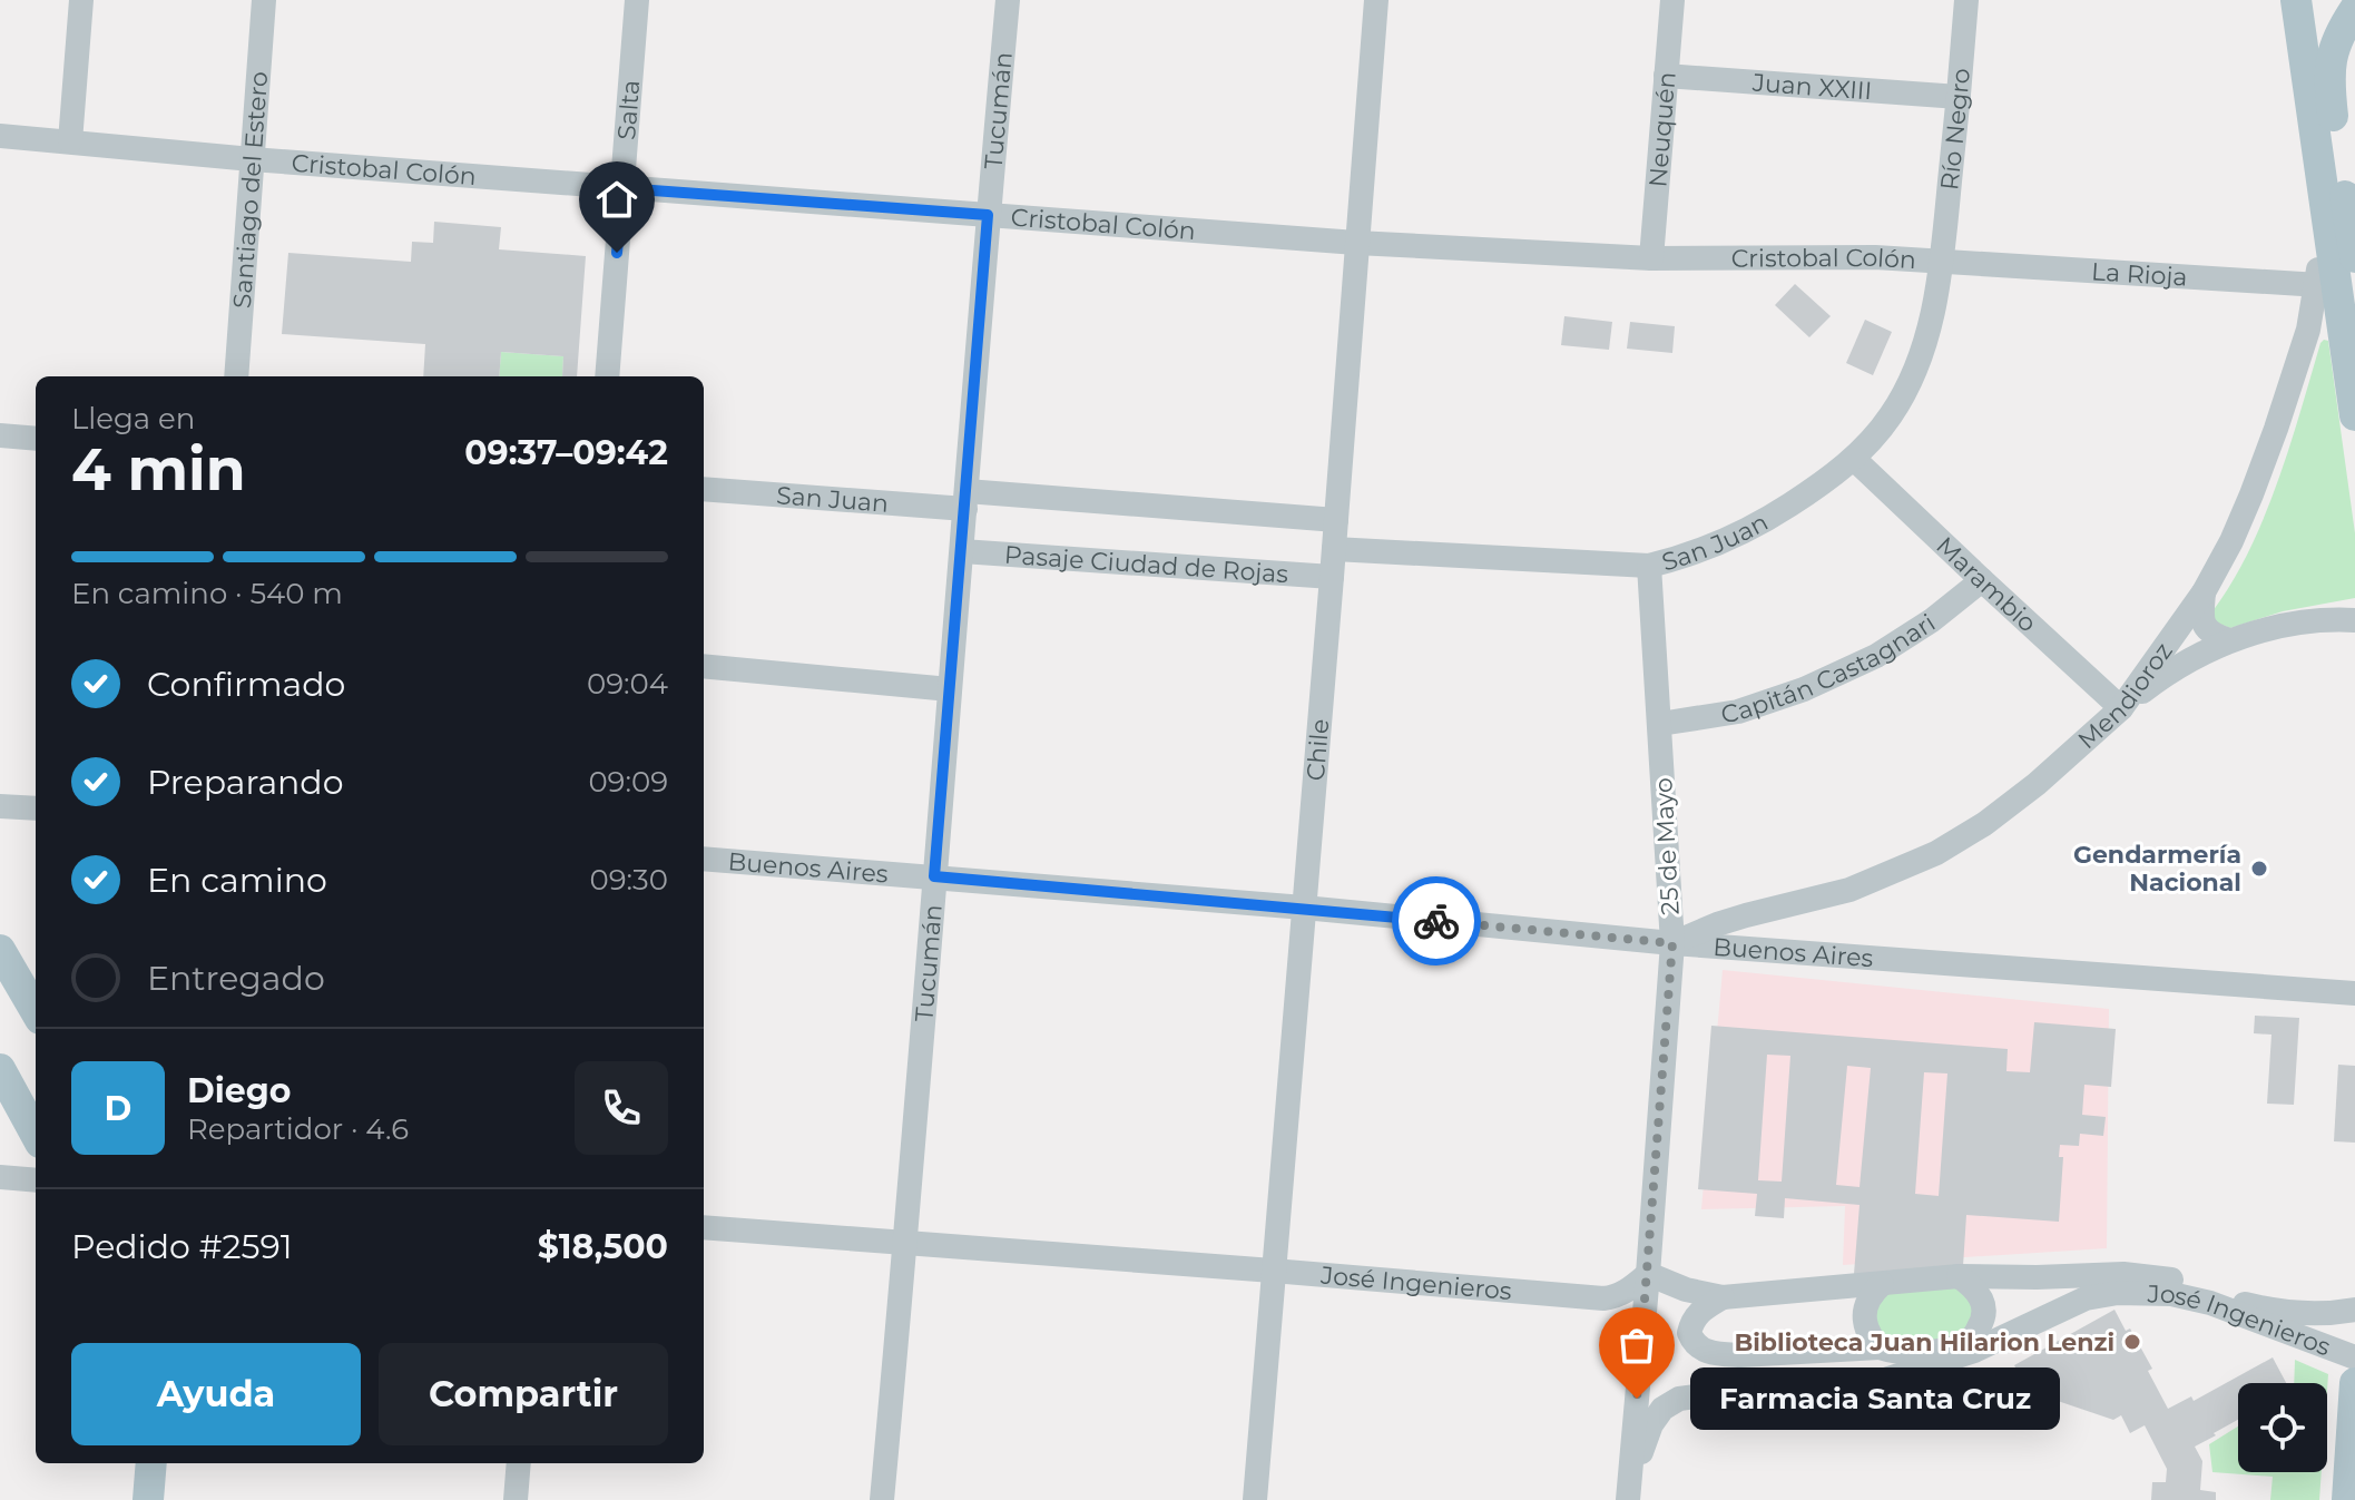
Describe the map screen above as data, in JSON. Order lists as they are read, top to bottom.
{
  "streets": {
    "street": [
      "Juan XXIII",
      "Salta",
      "Tucumán",
      "Neuquén",
      "Río Negro",
      "Cristobal Colón",
      "Santiago del Estero",
      "La Rioja",
      "San Juan",
      "Pasaje Ciudad de Rojas",
      "Marambio",
      "Capitán Castagnari",
      "Mendioroz",
      "Chile",
      "25 de Mayo",
      "Buenos Aires",
      "José Ingenieros"
    ]
  },
  "crossings": [
    ["Juan XXIII", "Neuquén"],
    ["Juan XXIII", "Río Negro"],
    ["Salta", "Cristobal Colón"],
    ["Tucumán", "Cristobal Colón"],
    ["Tucumán", "San Juan"],
    ["Tucumán", "Pasaje Ciudad de Rojas"],
    ["Tucumán", "Buenos Aires"],
    ["Tucumán", "José Ingenieros"],
    ["Neuquén", "Cristobal Colón"],
    ["Río Negro", "Cristobal Colón"],
    ["Río Negro", "La Rioja"],
    ["Río Negro", "San Juan"],
    ["Cristobal Colón", "Santiago del Estero"],
    ["Cristobal Colón", "La Rioja"],
    ["Cristobal Colón", "San Juan"],
    ["Cristobal Colón", "Chile"],
    ["La Rioja", "San Juan"],
    ["La Rioja", "Mendioroz"],
    ["San Juan", "Marambio"],
    ["San Juan", "Chile"],
    ["San Juan", "25 de Mayo"],
    ["Pasaje Ciudad de Rojas", "Chile"],
    ["Marambio", "Capitán Castagnari"],
    ["Marambio", "Mendioroz"],
    ["Capitán Castagnari", "25 de Mayo"],
    ["Mendioroz", "25 de Mayo"],
    ["Mendioroz", "Buenos Aires"],
    ["Chile", "Buenos Aires"],
    ["Chile", "José Ingenieros"],
    ["25 de Mayo", "Buenos Aires"],
    ["25 de Mayo", "José Ingenieros"]
  ],
  "places": ["Gendarmería Nacional", "Biblioteca Juan Hilarion Lenzi", "Farmacia Santa Cruz"],
  "page": {
    "heading": ["4 min", "Llega en", "09:37–09:42"],
    "panel": [
      "Diego",
      "Repartidor · 4.6",
      "Pedido #2591",
      "$18,500"
    ],
    "bar": "En camino · 540 m",
    "list": [
      ["Confirmado", "09:04"],
      ["Preparando", "09:09"],
      ["En camino", "09:30"],
      "Entregado"
    ],
    "round": "D",
    "buttons": ["Ayuda", "Compartir"],
    "bubble": "Farmacia Santa Cruz"
  }
}
